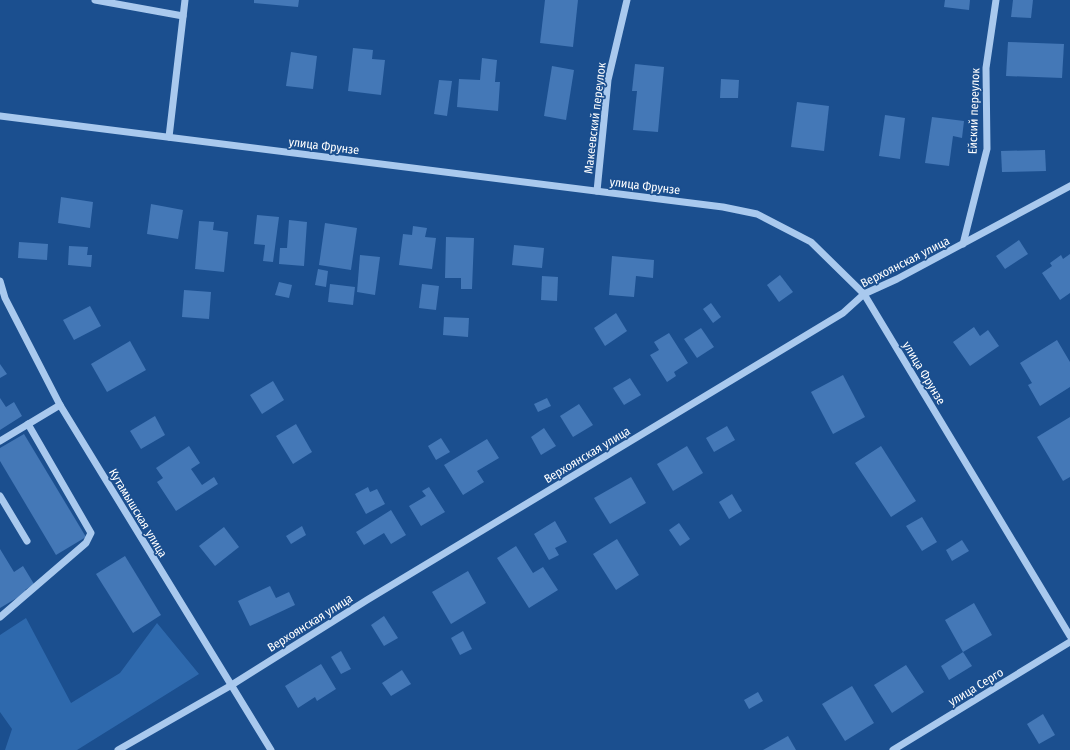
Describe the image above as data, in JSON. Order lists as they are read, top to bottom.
{
  "streets": {
    "street": [
      "Ейский переулок",
      "Макеевский переулок",
      "улица Фрунзе",
      "Верхоянская улица",
      "Кутамышская улица",
      "улица Серго"
    ]
  },
  "crossings": [
    ["Ейский переулок", "Верхоянская улица"],
    ["Макеевский переулок", "улица Фрунзе"],
    ["улица Фрунзе", "Верхоянская улица"],
    ["Верхоянская улица", "Кутамышская улица"]
  ]
}
